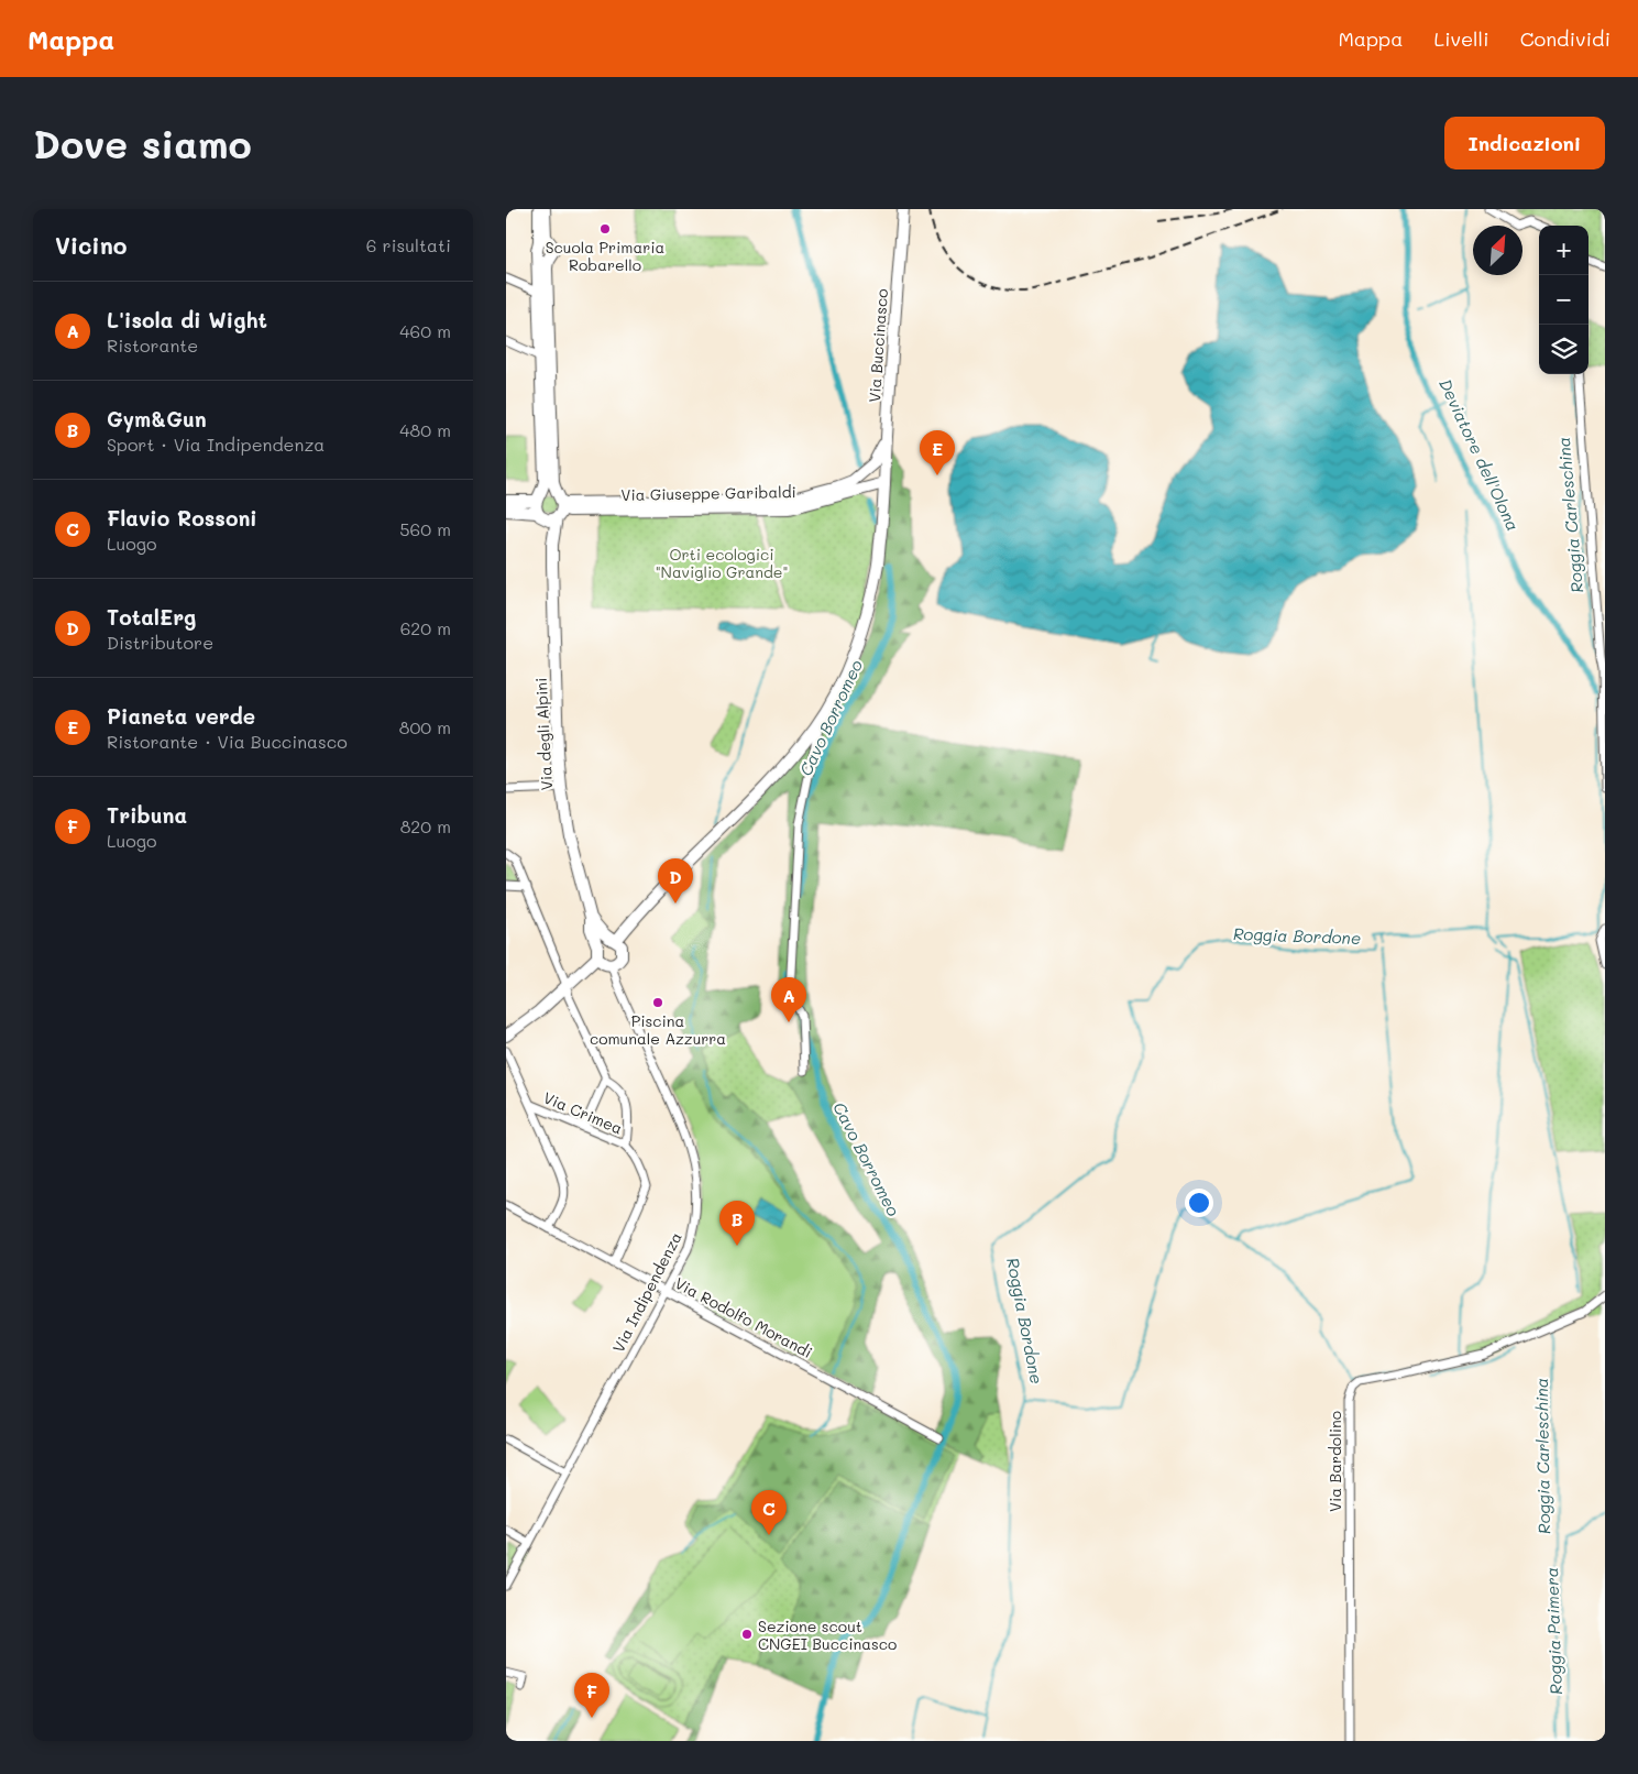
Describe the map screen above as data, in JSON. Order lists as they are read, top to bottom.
{
  "streets": {
    "street": [
      "Via Buccinasco",
      "Via Giuseppe Garibaldi",
      "Via degli Alpini",
      "Via Crimea",
      "Via Indipendenza",
      "Via Rodolfo Morandi",
      "Via Bardolino"
    ]
  },
  "crossings": [
    ["Via Buccinasco", "Via Giuseppe Garibaldi"],
    ["Via Buccinasco", "Via degli Alpini"],
    ["Via Buccinasco", "Via Indipendenza"],
    ["Via Giuseppe Garibaldi", "Via degli Alpini"],
    ["Via degli Alpini", "Via Indipendenza"],
    ["Via Crimea", "Via Rodolfo Morandi"],
    ["Via Indipendenza", "Via Rodolfo Morandi"]
  ],
  "water": [
    "Deviatore dell'Olona",
    "Roggia Carleschina",
    "Cavo Borromeo",
    "Roggia Bordone",
    "Roggia Paimera"
  ],
  "parks": ["Orti ecologici \"Naviglio Grande\""],
  "places": ["Scuola Primaria Robarello", "Piscina comunale Azzurra", "Sezione scout CNGEI Buccinasco"],
  "north": "top right",
  "page": {
    "header": "Mappa",
    "nav": ["Mappa", "Livelli", "Condividi"],
    "buttons": "Indicazioni",
    "title": "Dove siamo",
    "heading": ["Vicino", "6 risultati"],
    "map_buttons": ["+", "−"],
    "list": [
      {
        "mark": "A",
        "name": "L'isola di Wight",
        "note": "Ristorante",
        "value": "460 m"
      },
      {
        "mark": "B",
        "name": "Gym&Gun",
        "note": "Sport · Via Indipendenza",
        "value": "480 m"
      },
      {
        "mark": "C",
        "name": "Flavio Rossoni",
        "note": "Luogo",
        "value": "560 m"
      },
      {
        "mark": "D",
        "name": "TotalErg",
        "note": "Distributore",
        "value": "620 m"
      },
      {
        "mark": "E",
        "name": "Pianeta verde",
        "note": "Ristorante · Via Buccinasco",
        "value": "800 m"
      },
      {
        "mark": "F",
        "name": "Tribuna",
        "note": "Luogo",
        "value": "820 m"
      }
    ],
    "pins": [
      "E",
      "D",
      "A",
      "B",
      "C",
      "F"
    ]
  }
}
